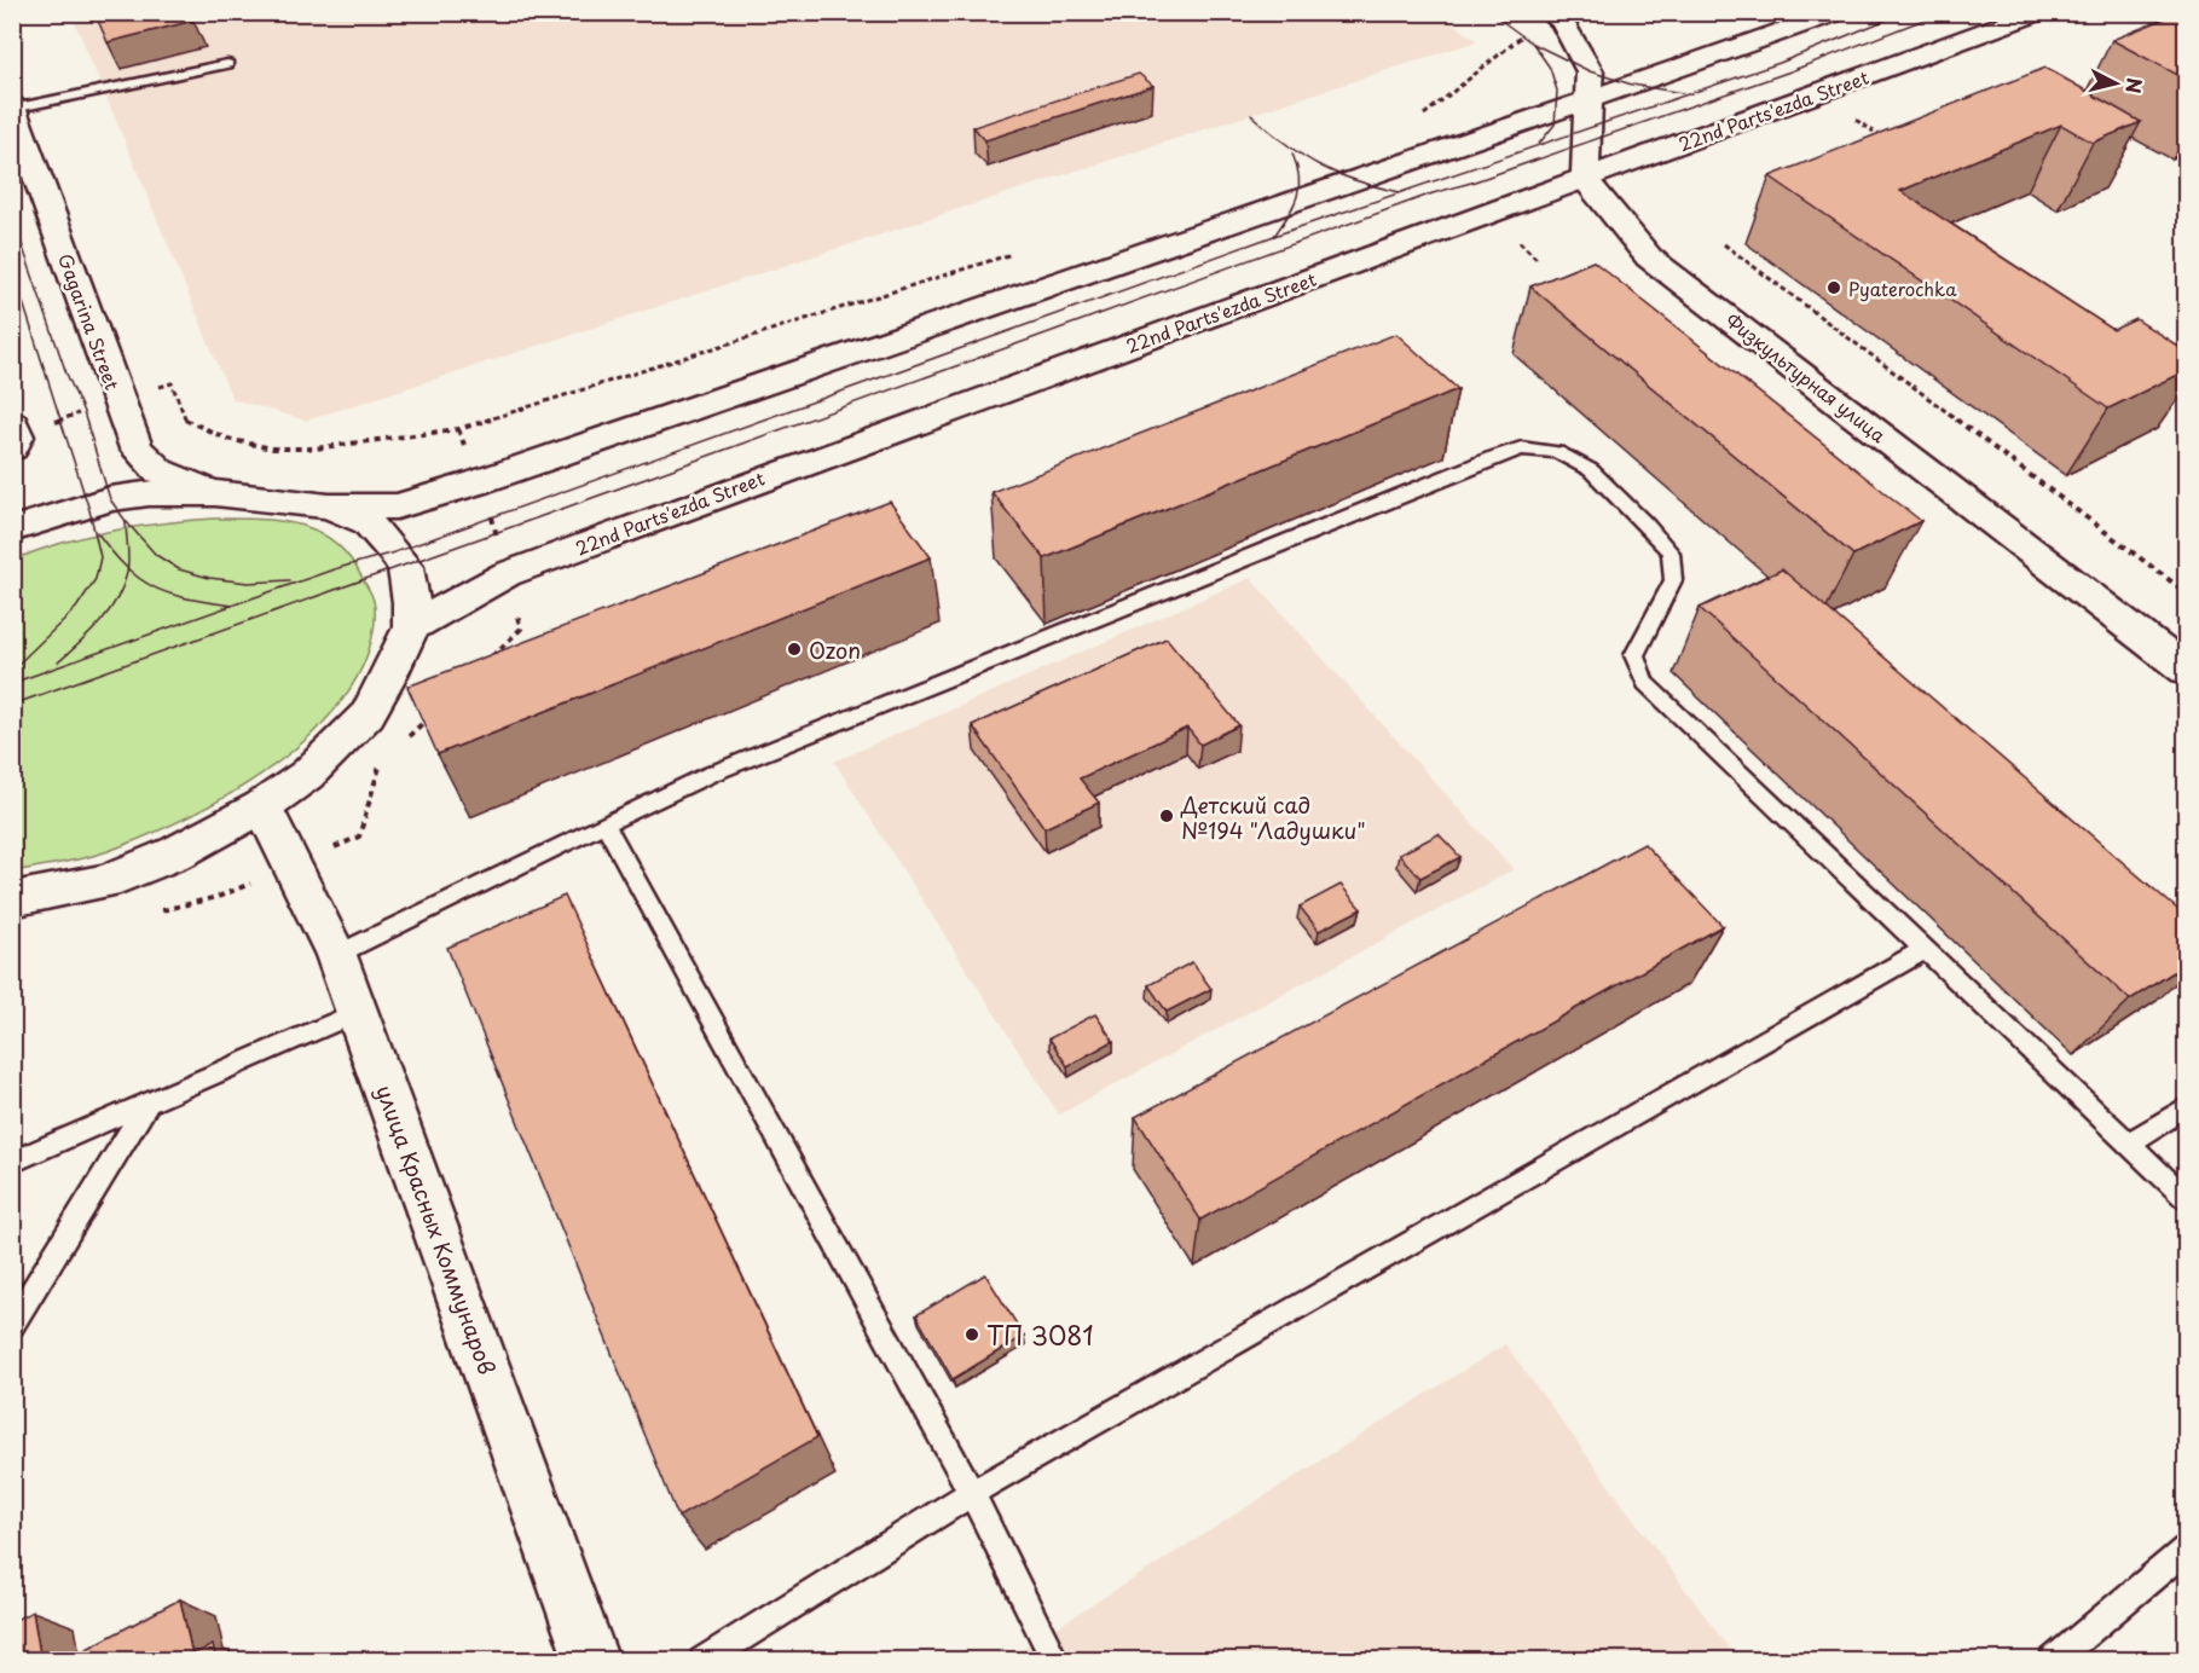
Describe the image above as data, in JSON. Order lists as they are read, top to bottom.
{
  "streets": {
    "main road": [
      "22nd Parts'ezda Street",
      "Gagarina Street",
      "Физкультурная улица",
      "улица Красных Коммунаров"
    ]
  },
  "crossings": [
    ["22nd Parts'ezda Street", "Физкультурная улица"]
  ],
  "places": [
    "Pyaterochka",
    "Ozon",
    "Детский сад №194 \"Ладушки\"",
    "ТП 3081"
  ],
  "north": "right"
}
